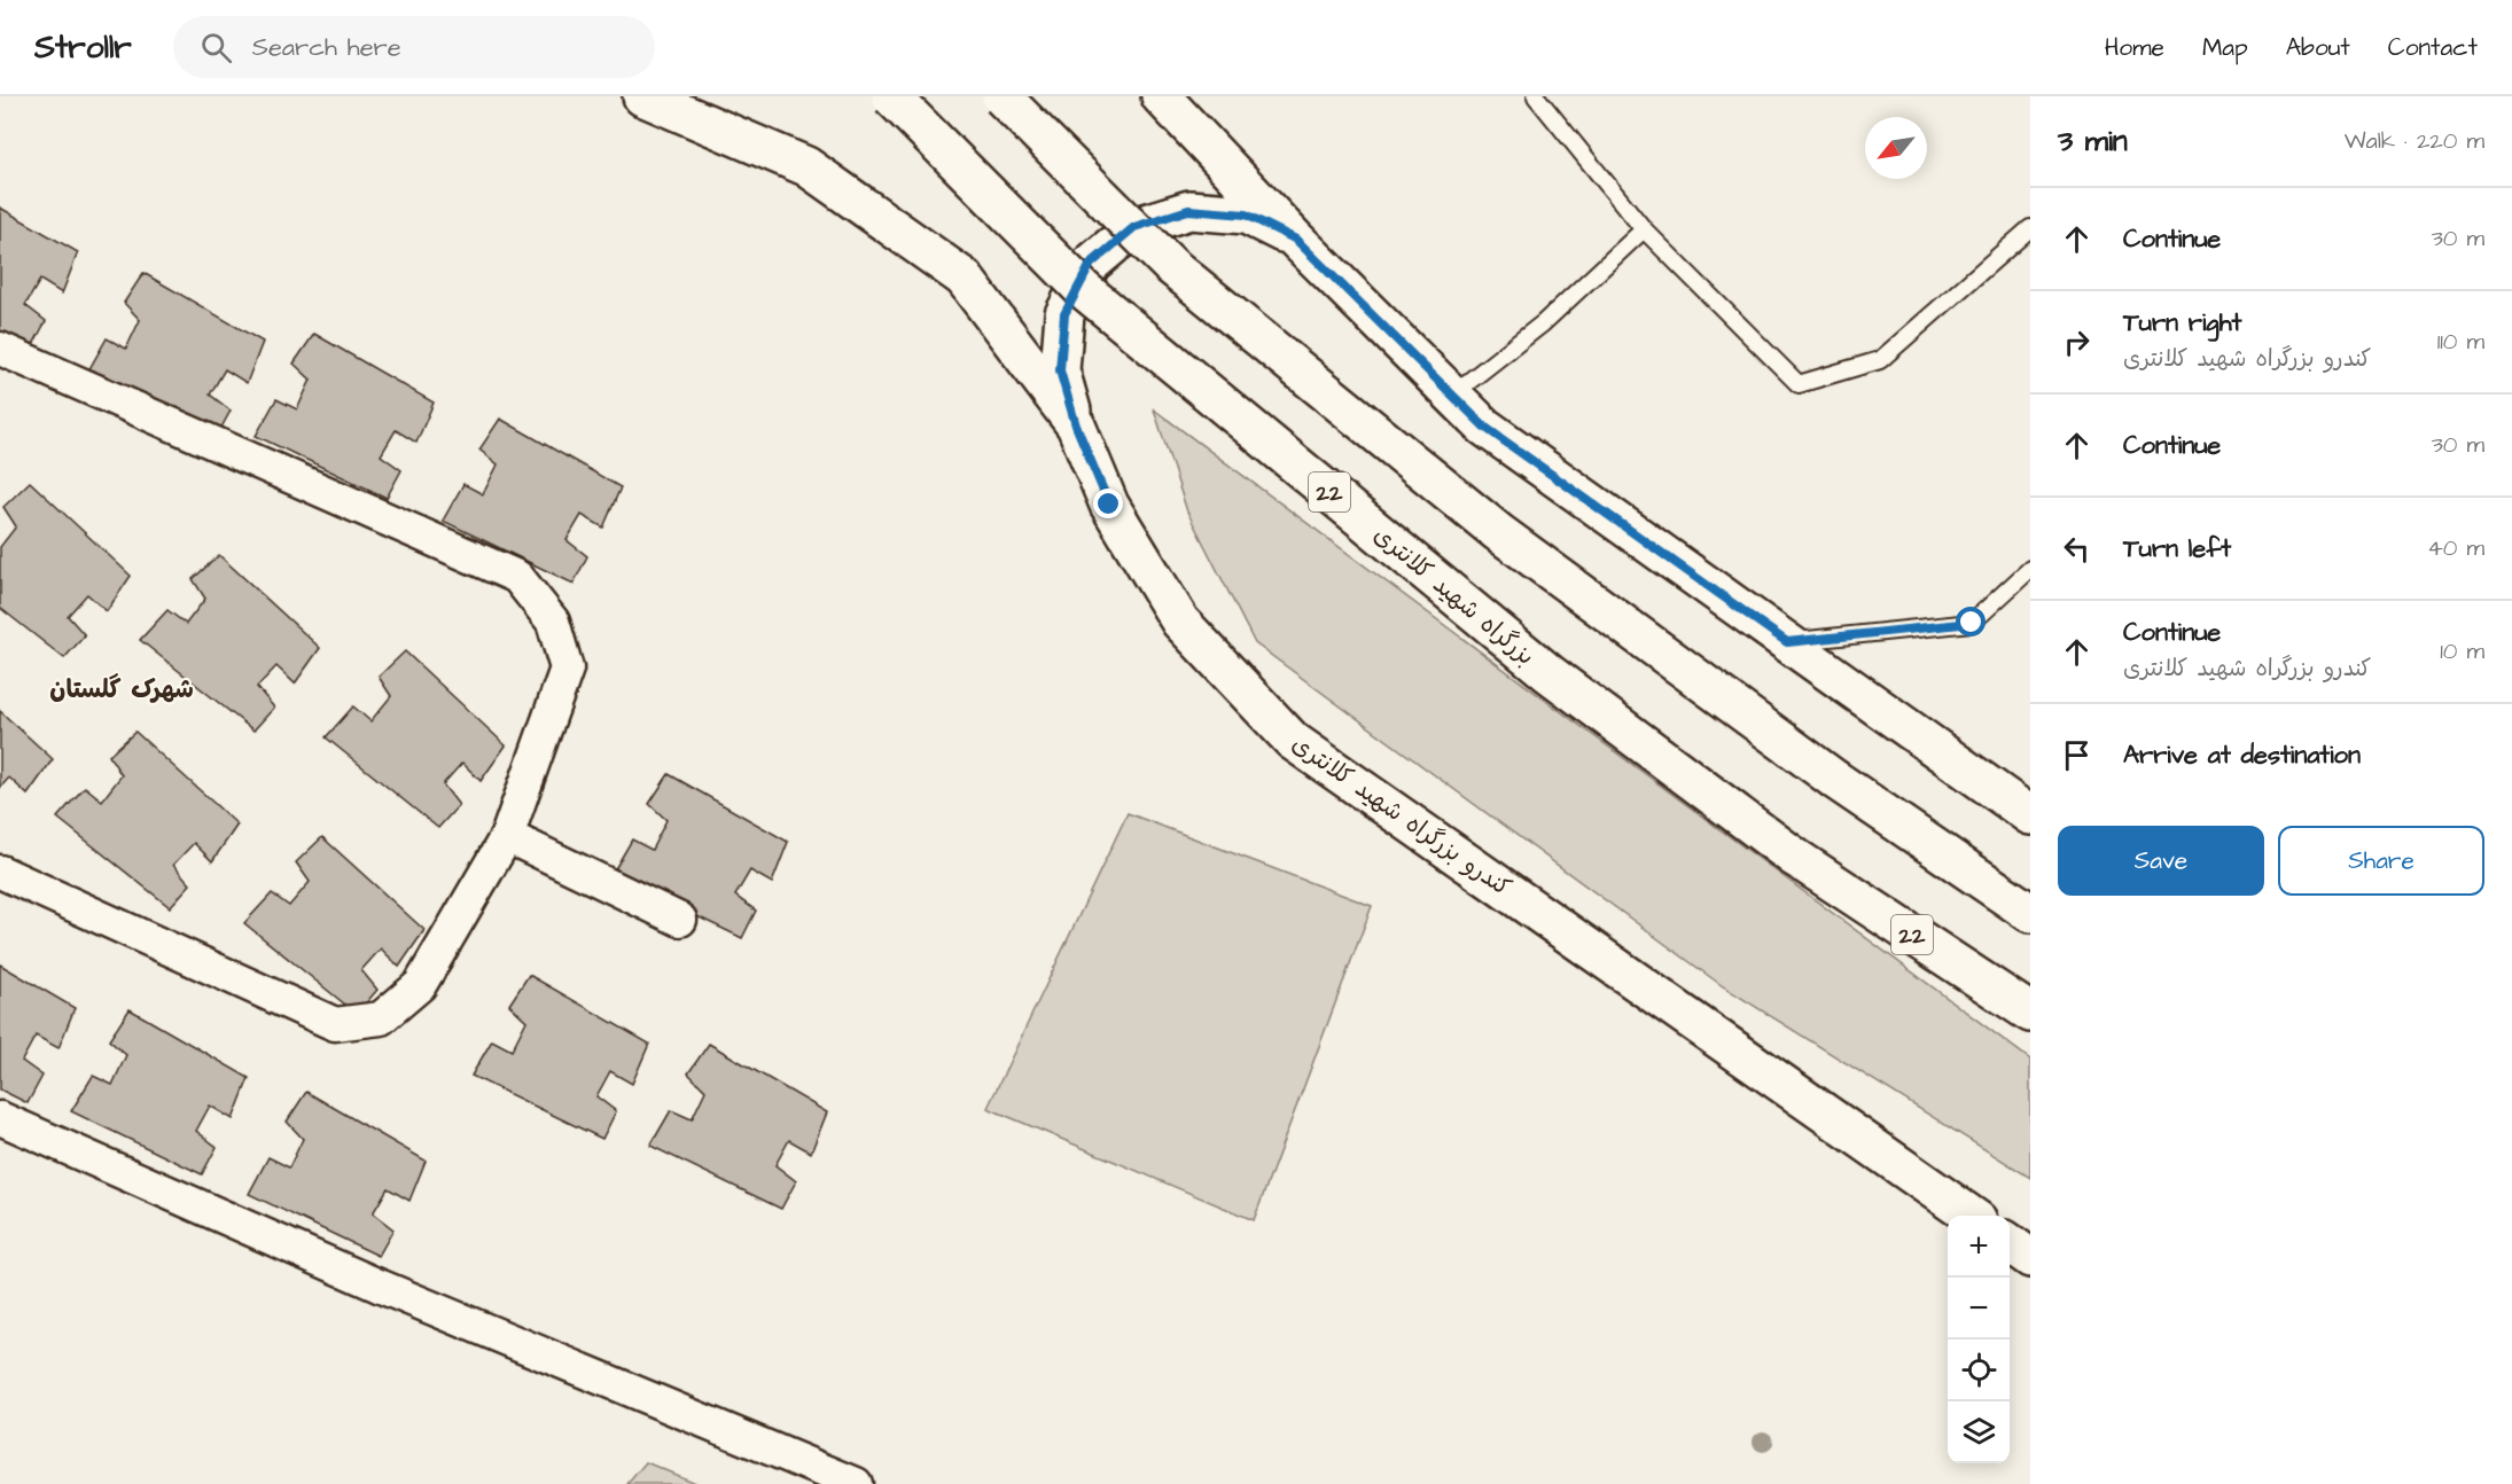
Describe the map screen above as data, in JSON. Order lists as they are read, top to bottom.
{
  "streets": {
    "main road": ["22", "بزرگراه شهید کلانتری", "کندرو بزرگراه شهید کلانتری"]
  },
  "districts": ["شهرک گلستان"],
  "north": "bottom left",
  "page": {
    "header": "Strollr",
    "search": "Search here",
    "nav": [
      "Home",
      "Map",
      "About",
      "Contact"
    ],
    "heading": ["3 min", "Walk · 220 m"],
    "list": [
      ["Continue", "30 m"],
      ["Turn right", "کندرو بزرگراه شهید کلانتری", "110 m"],
      ["Continue", "30 m"],
      ["Turn left", "40 m"],
      ["Continue", "کندرو بزرگراه شهید کلانتری", "10 m"],
      "Arrive at destination"
    ],
    "buttons": ["Save", "Share"],
    "map_buttons": ["+", "−"]
  }
}
